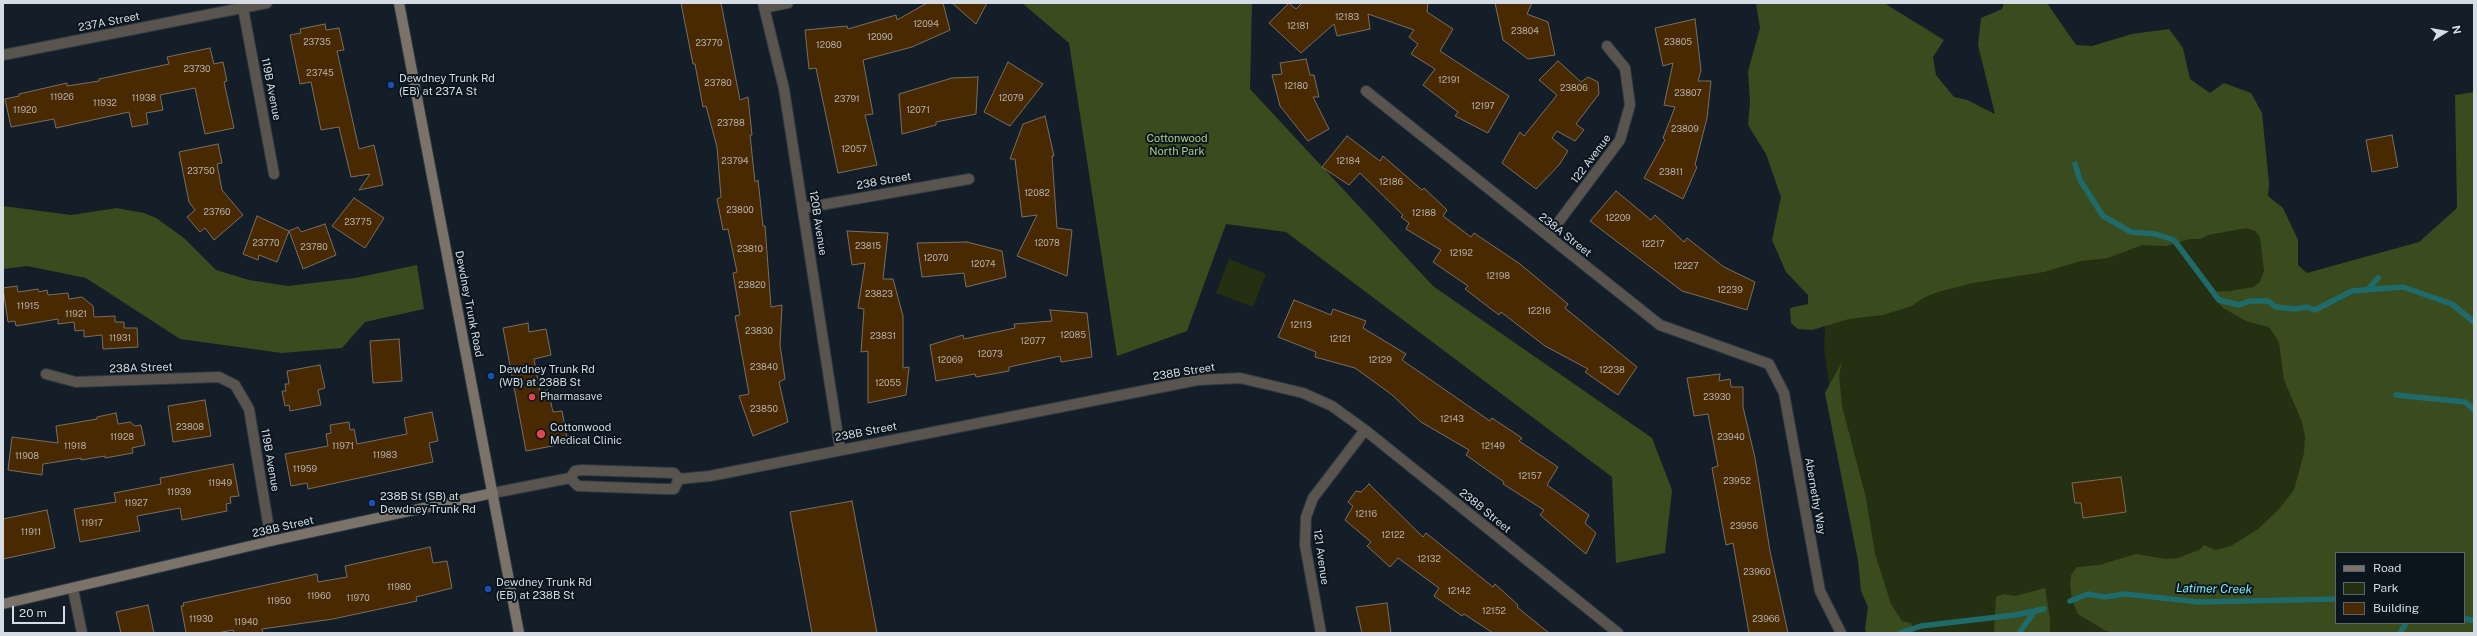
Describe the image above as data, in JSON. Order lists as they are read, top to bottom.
{
  "streets": {
    "main road": ["Dewdney Trunk Road", "238B Street"],
    "street": [
      "237A Street",
      "119B Avenue",
      "122 Avenue",
      "238 Street",
      "120B Avenue",
      "238A Street",
      "Abernethy Way",
      "121 Avenue"
    ]
  },
  "crossings": [
    ["237A Street", "119B Avenue"],
    ["119B Avenue", "238A Street"],
    ["119B Avenue", "238B Street"],
    ["122 Avenue", "238A Street"],
    ["238 Street", "120B Avenue"],
    ["120B Avenue", "238B Street"],
    ["238A Street", "Abernethy Way"],
    ["Dewdney Trunk Road", "238B Street"],
    ["238B Street", "121 Avenue"]
  ],
  "water": ["Latimer Creek"],
  "parks": ["Cottonwood North Park"],
  "places": [
    "Dewdney Trunk Rd (EB) at 237A St",
    "Dewdney Trunk Rd (WB) at 238B St",
    "Pharmasave",
    "Cottonwood Medical Clinic",
    "238B St (SB) at Dewdney Trunk Rd",
    "Dewdney Trunk Rd (EB) at 238B St"
  ],
  "house_numbers": [
    "12183",
    "12094",
    "12181",
    "23804",
    "12090",
    "23735",
    "23805",
    "23770",
    "12080",
    "23730",
    "23745",
    "12191",
    "23780",
    "12180",
    "23806",
    "23807",
    "11926",
    "11938",
    "12079",
    "23791",
    "11932",
    "12197",
    "11920",
    "12071",
    "23788",
    "23809",
    "12057",
    "23794",
    "12184",
    "23750",
    "23811",
    "12186",
    "12082",
    "23800",
    "23760",
    "12188",
    "12209",
    "23775",
    "23770",
    "12078",
    "12217",
    "23815",
    "23780",
    "23810",
    "12192",
    "12070",
    "12074",
    "12227",
    "12198",
    "23820",
    "12239",
    "23823",
    "11915",
    "12216",
    "11921",
    "12113",
    "23830",
    "12085",
    "23831",
    "11931",
    "12121",
    "12077",
    "12073",
    "12069",
    "12129",
    "23840",
    "12238",
    "12055",
    "23930",
    "23850",
    "12143",
    "23808",
    "11928",
    "23940",
    "11918",
    "11971",
    "12149",
    "11983",
    "11908",
    "11959",
    "12157",
    "23952",
    "11949",
    "11939",
    "11927",
    "12116",
    "11917",
    "23956",
    "11911",
    "12122",
    "12132",
    "23960",
    "11980",
    "12142",
    "11960",
    "11970",
    "11950",
    "12152",
    "11930",
    "23966",
    "11940"
  ],
  "legend": ["Road", "Park", "Building"],
  "scale_bar": "20 m",
  "north": "right"
}
